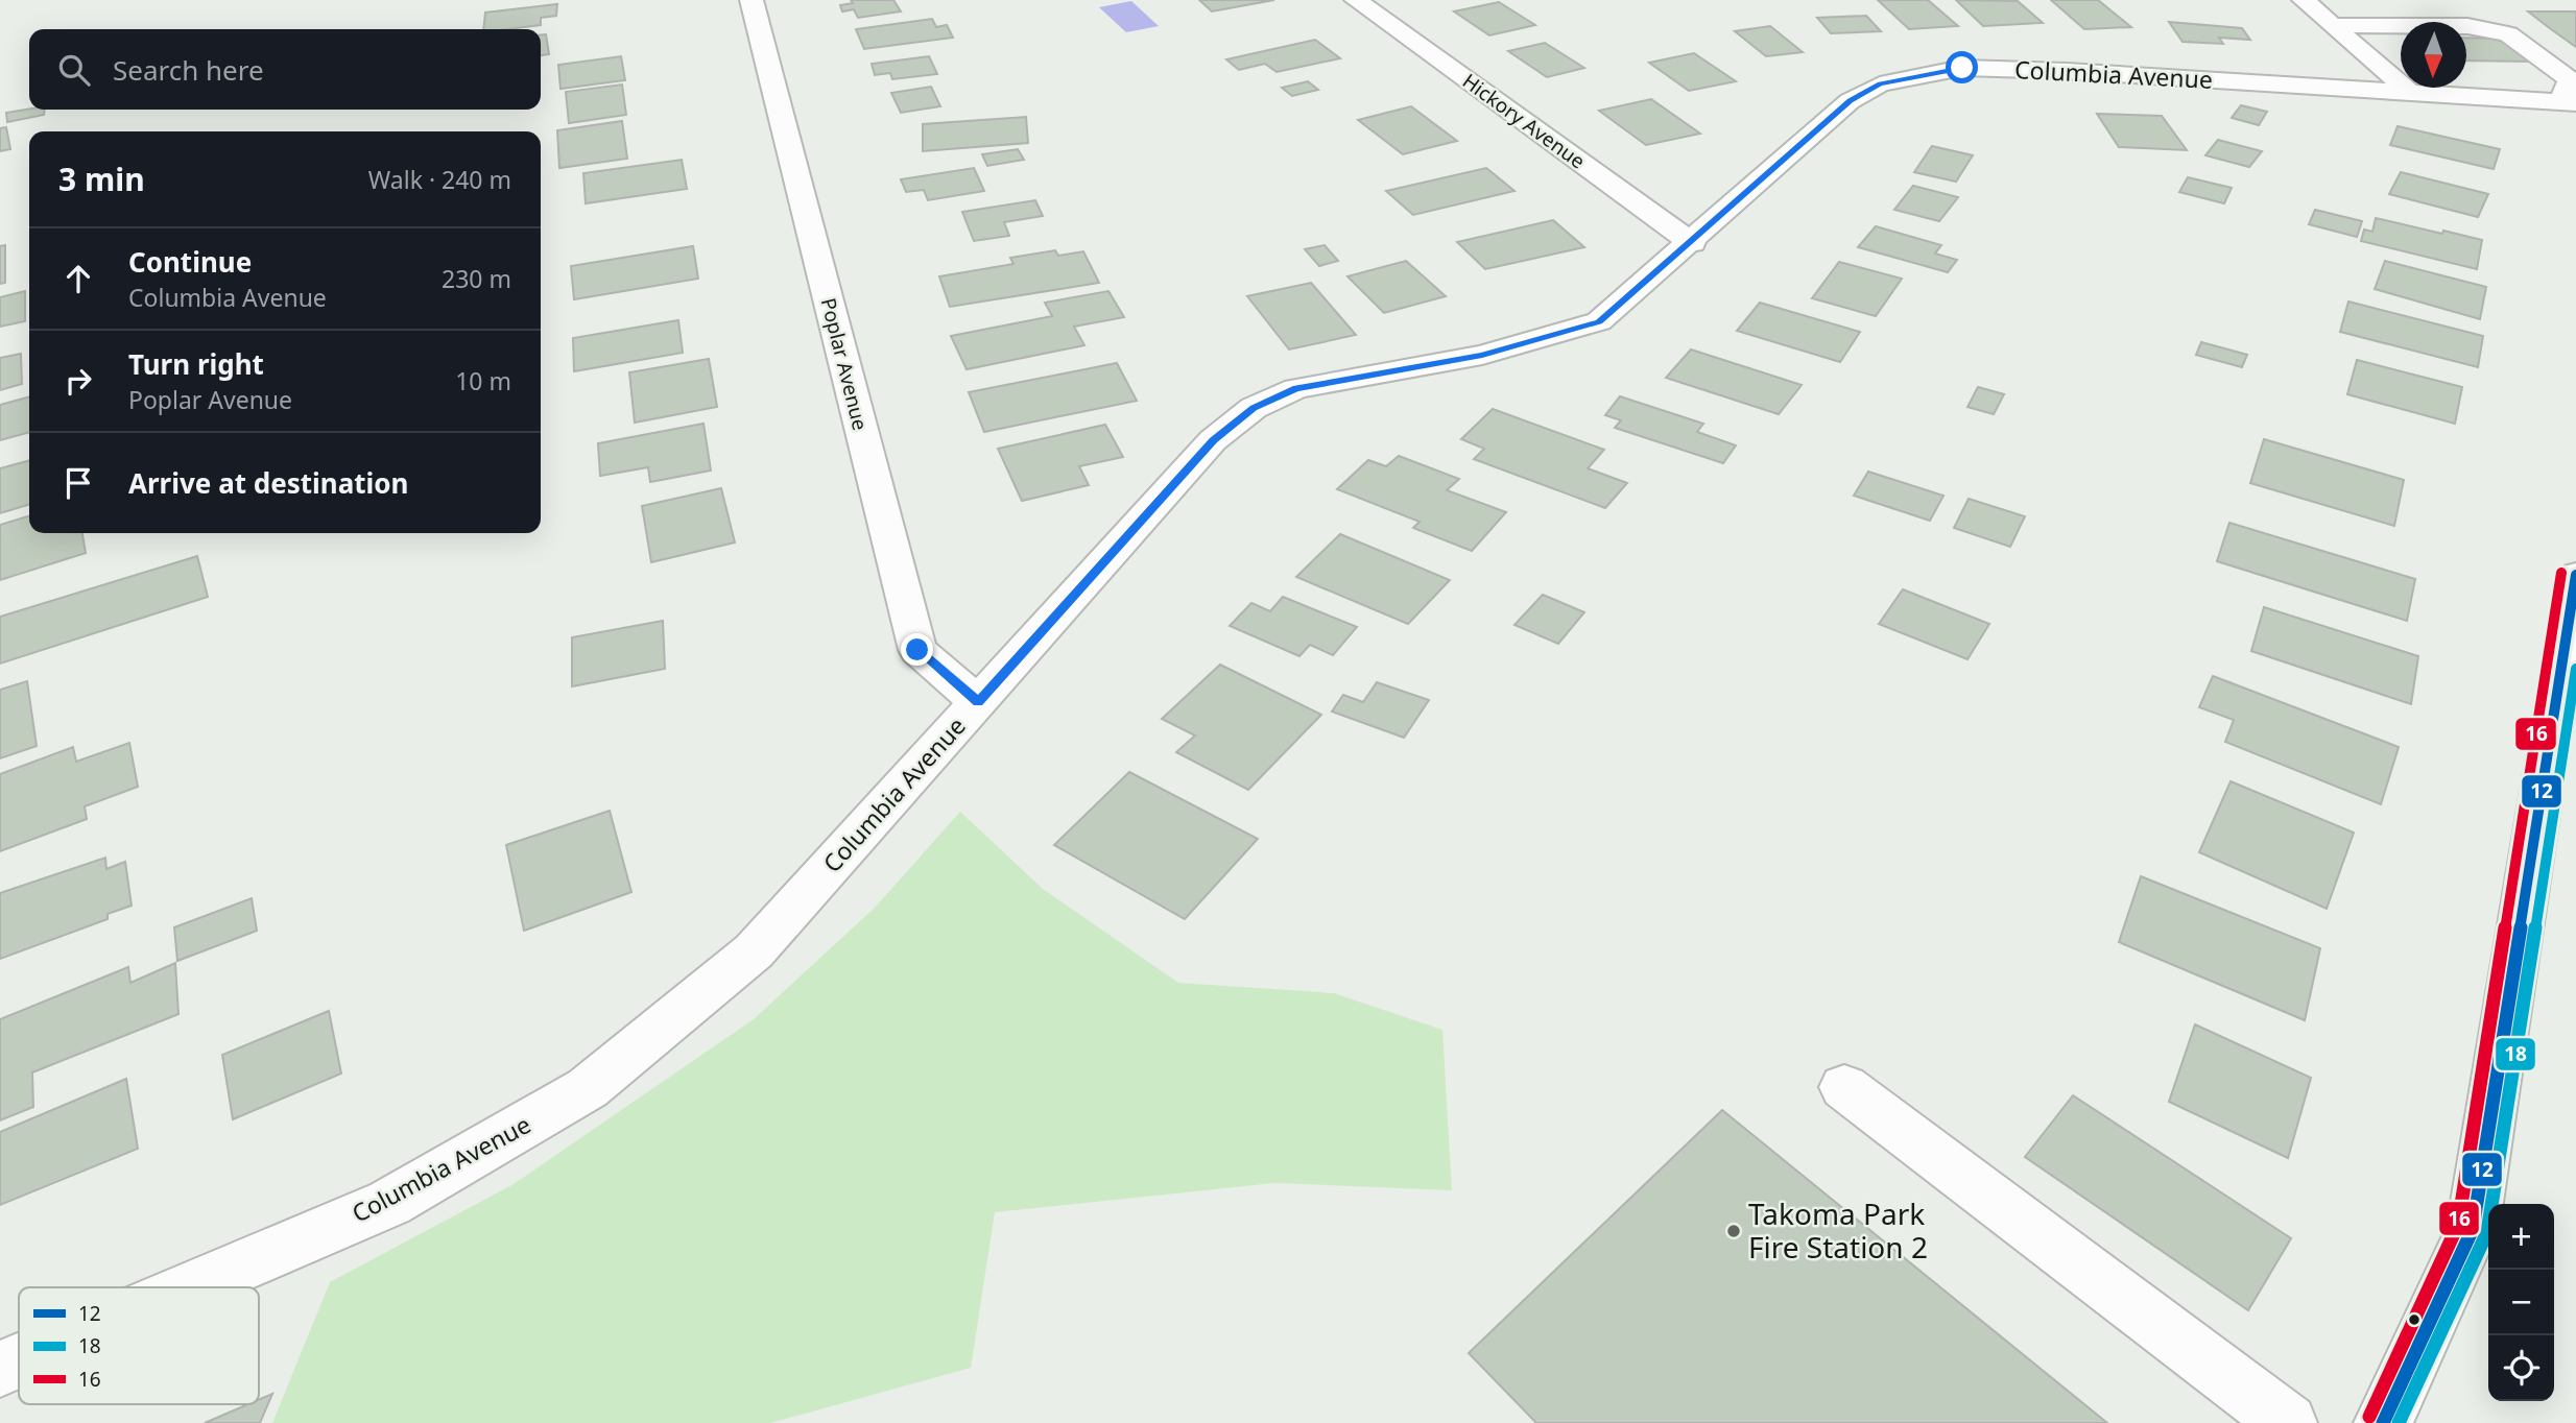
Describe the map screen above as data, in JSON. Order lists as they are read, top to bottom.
{
  "streets": {
    "street": ["Columbia Avenue", "Hickory Avenue", "Poplar Avenue"]
  },
  "crossings": [
    ["Columbia Avenue", "Hickory Avenue"],
    ["Columbia Avenue", "Poplar Avenue"]
  ],
  "places": ["Takoma Park Fire Station 2"],
  "lines": ["transit line 16", "transit line 12", "transit line 18"],
  "legend": ["12", "18", "16"],
  "north": "bottom",
  "page": {
    "search": "Search here",
    "heading": ["3 min", "Walk · 240 m"],
    "list": [
      ["Continue", "Columbia Avenue", "230 m"],
      ["Turn right", "Poplar Avenue", "10 m"],
      "Arrive at destination"
    ],
    "map_buttons": ["+", "−"]
  }
}
